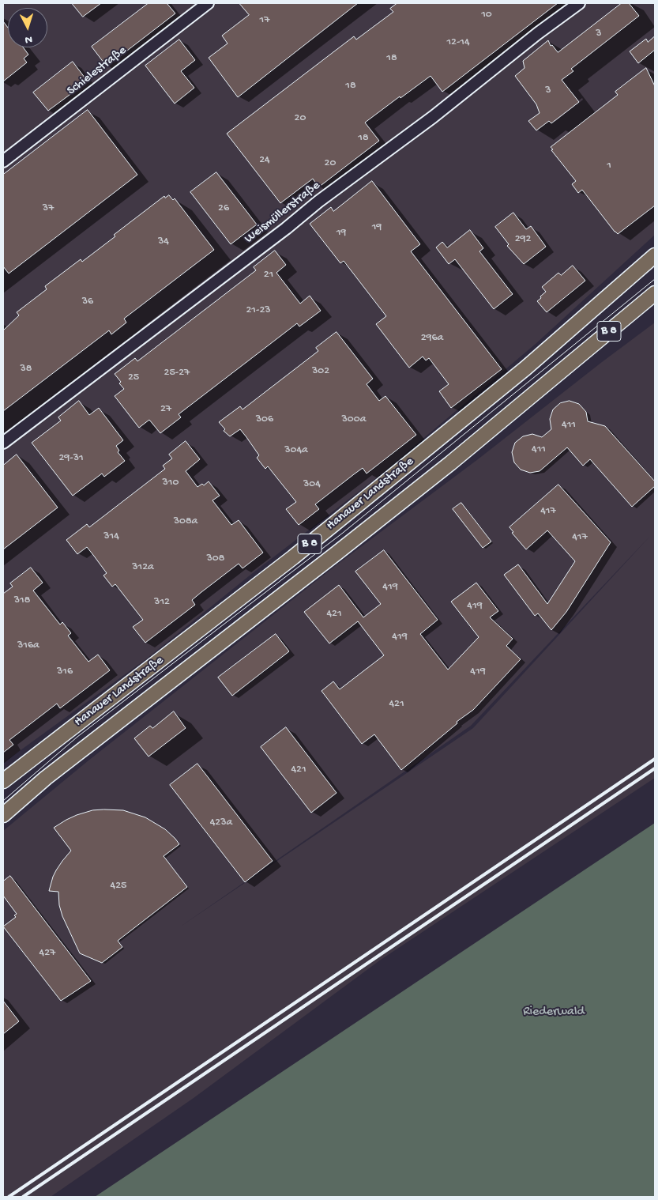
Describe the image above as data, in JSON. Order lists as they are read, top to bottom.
{
  "streets": {
    "main road": ["B 8", "Hanauer Landstraße"],
    "street": ["Schielestraße", "Weismüllerstraße"]
  },
  "parks": ["Riederwald"],
  "house_numbers": [
    "10",
    "17",
    "3",
    "12-14",
    "18",
    "18",
    "3",
    "20",
    "18",
    "24",
    "20",
    "1",
    "37",
    "26",
    "19",
    "19",
    "292",
    "34",
    "21",
    "36",
    "21-23",
    "296a",
    "38",
    "302",
    "25-27",
    "25",
    "27",
    "306",
    "300a",
    "411",
    "411",
    "304a",
    "29-31",
    "310",
    "304",
    "417",
    "308a",
    "314",
    "417",
    "308",
    "312a",
    "419",
    "318",
    "312",
    "419",
    "421",
    "419",
    "316a",
    "316",
    "419",
    "421",
    "421",
    "423a",
    "425",
    "427"
  ],
  "north": "bottom"
}
